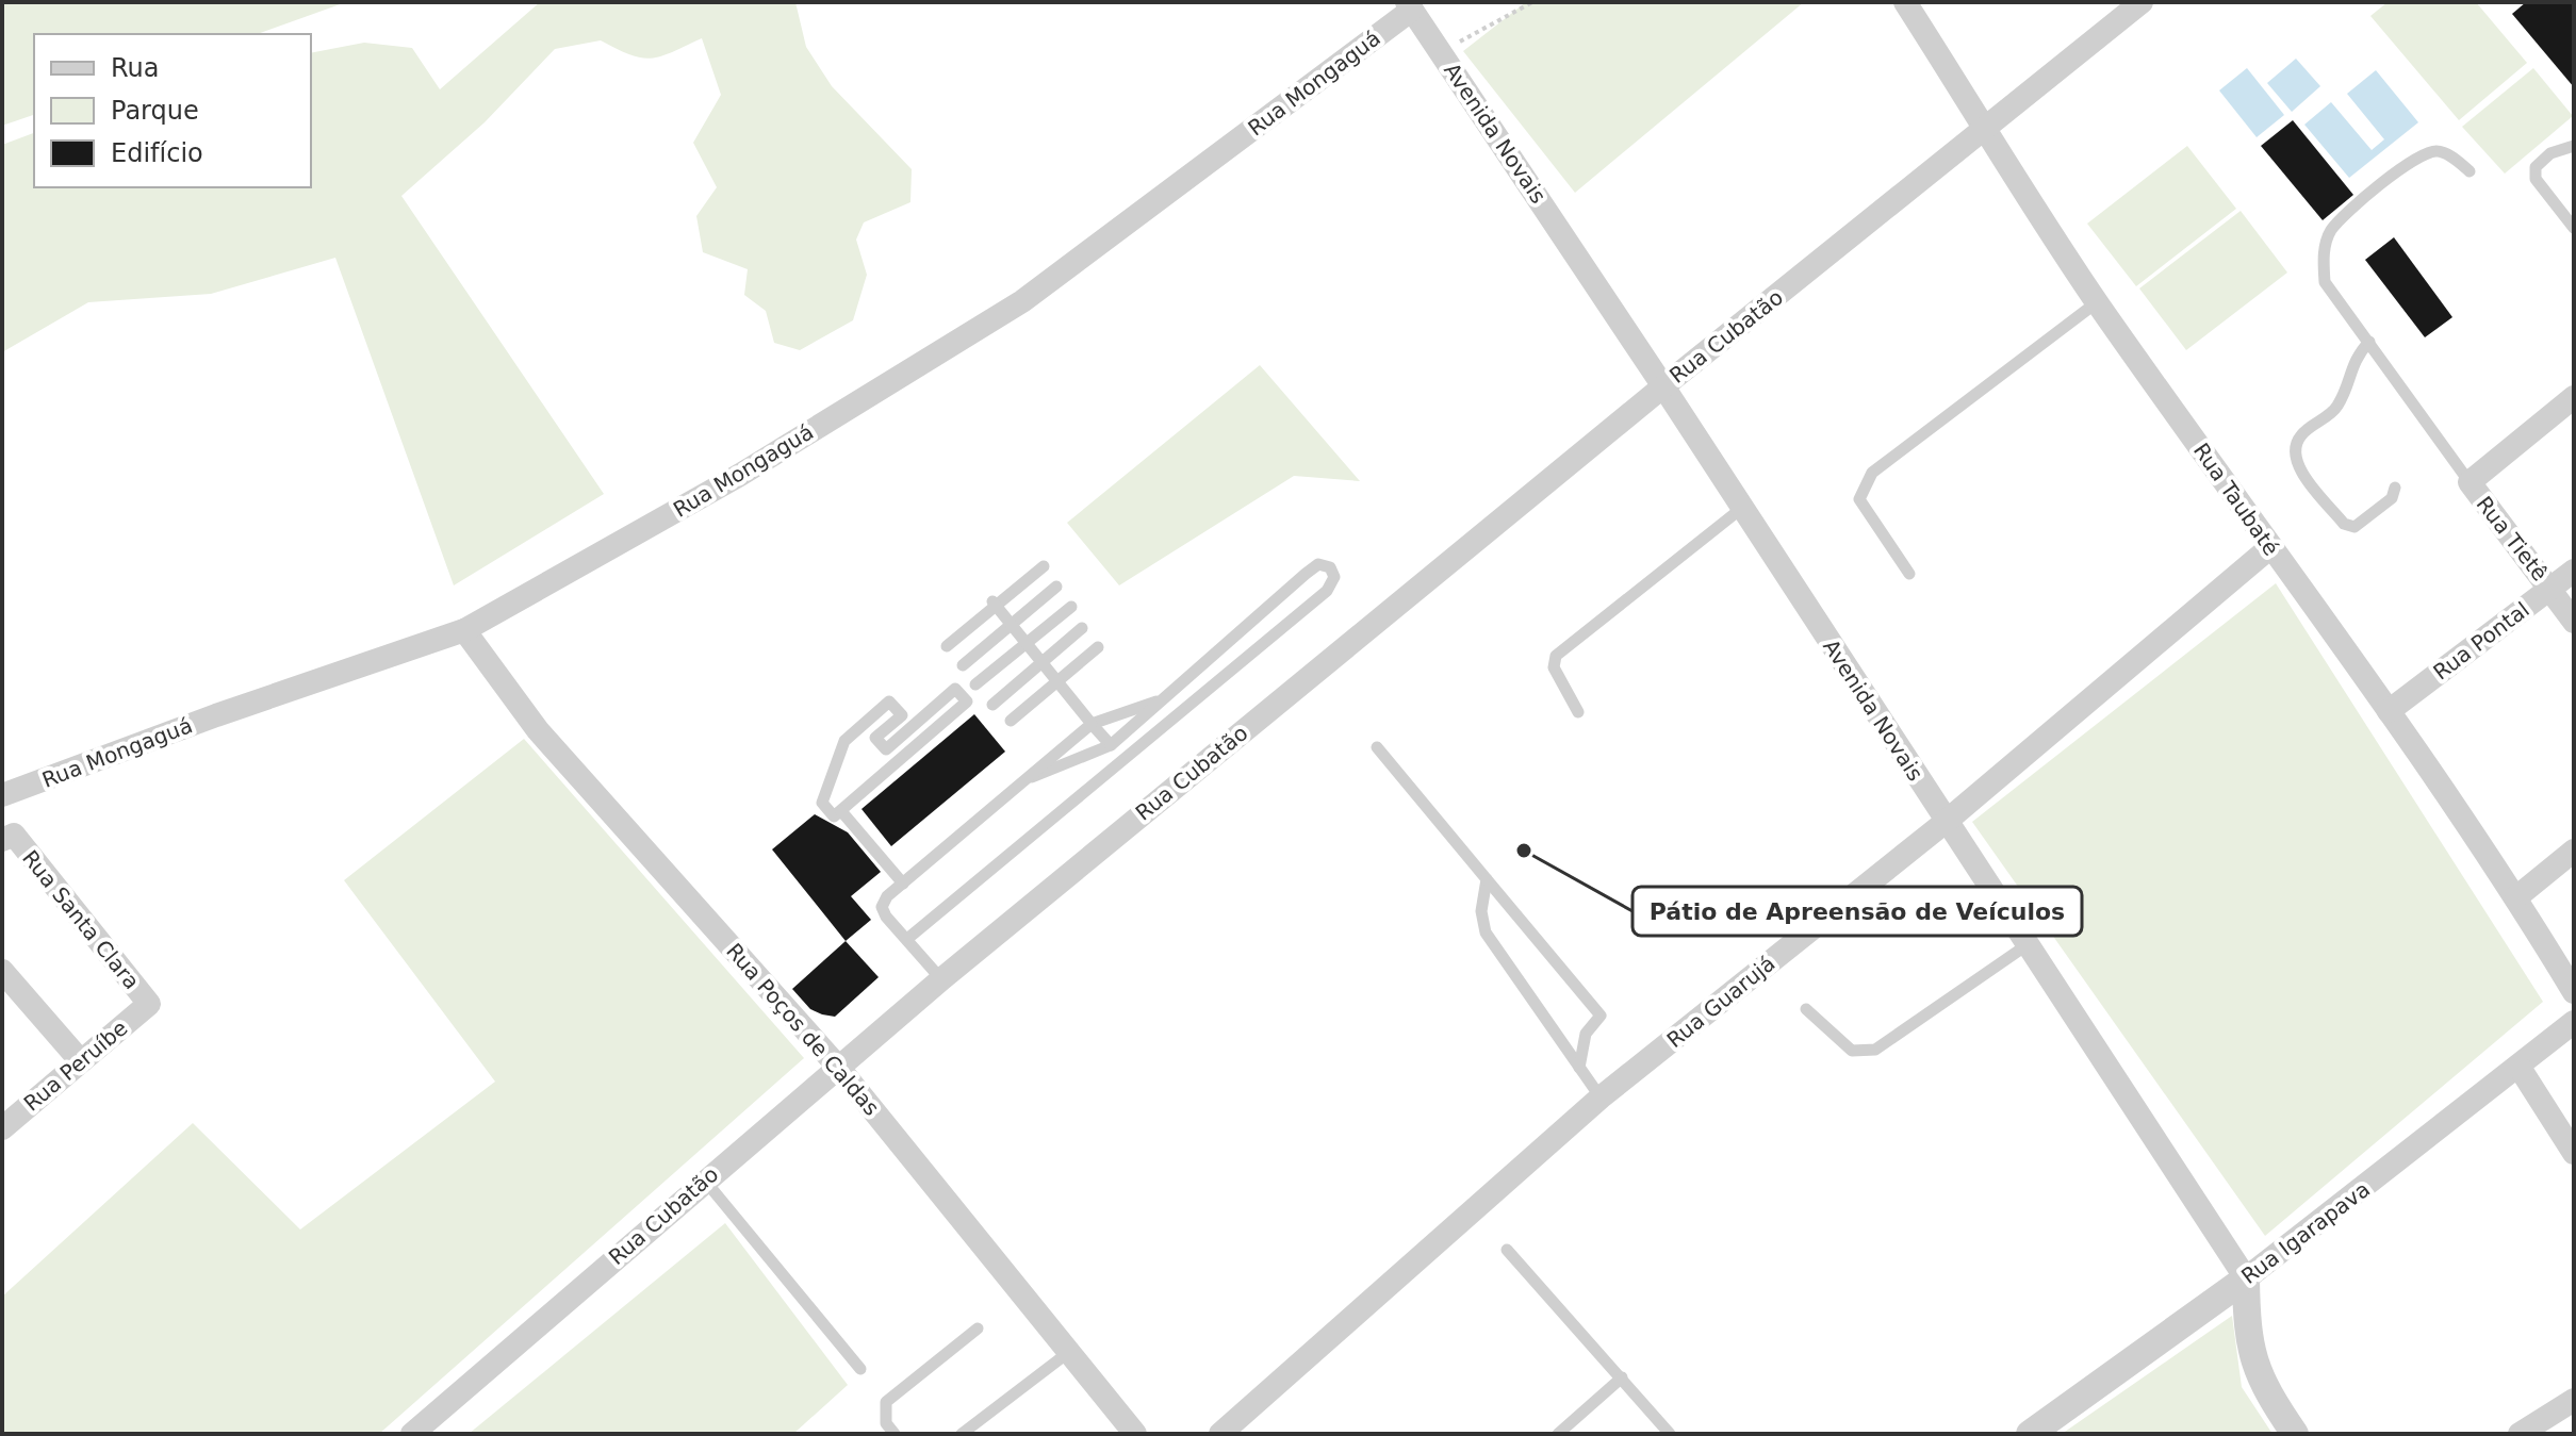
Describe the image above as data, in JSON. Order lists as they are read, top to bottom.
{
  "streets": {
    "street": [
      "Rua Mongaguá",
      "Avenida Novais",
      "Rua Cubatão",
      "Rua Taubaté",
      "Rua Tietê",
      "Rua Pontal",
      "Rua Santa Clara",
      "Rua Guarujá",
      "Rua Poços de Caldas",
      "Rua Peruíbe",
      "Rua Igarapava"
    ]
  },
  "crossings": [
    ["Rua Mongaguá", "Avenida Novais"],
    ["Rua Mongaguá", "Rua Poços de Caldas"],
    ["Avenida Novais", "Rua Cubatão"],
    ["Avenida Novais", "Rua Guarujá"],
    ["Avenida Novais", "Rua Igarapava"],
    ["Rua Cubatão", "Rua Taubaté"],
    ["Rua Cubatão", "Rua Poços de Caldas"],
    ["Rua Taubaté", "Rua Pontal"],
    ["Rua Taubaté", "Rua Guarujá"],
    ["Rua Tietê", "Rua Pontal"],
    ["Rua Santa Clara", "Rua Peruíbe"]
  ],
  "places": ["Pátio de Apreensão de Veículos"],
  "legend": ["Rua", "Parque", "Edifício"]
}
